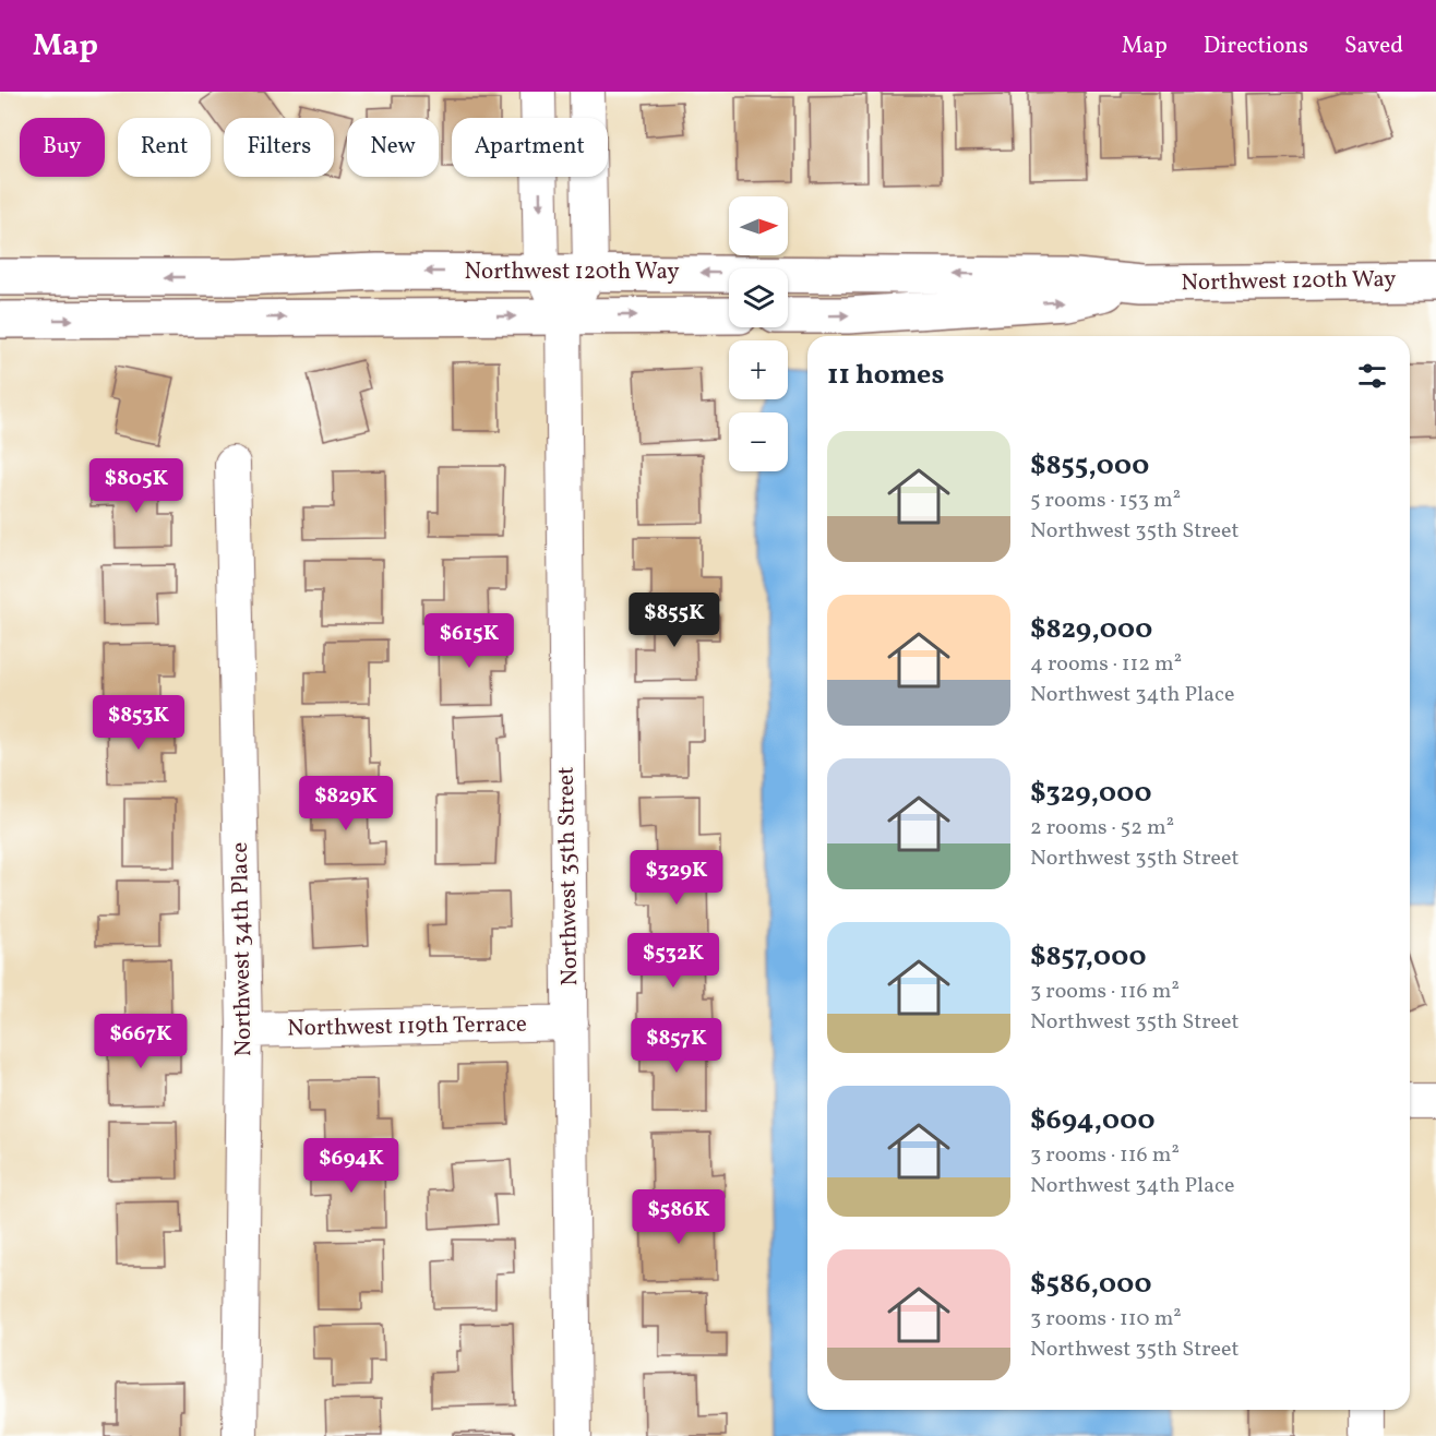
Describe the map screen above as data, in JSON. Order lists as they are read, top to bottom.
{
  "streets": {
    "street": [
      "Northwest 120th Way",
      "Northwest 35th Street",
      "Northwest 34th Place",
      "Northwest 119th Terrace"
    ]
  },
  "crossings": [
    ["Northwest 120th Way", "Northwest 35th Street"],
    ["Northwest 35th Street", "Northwest 119th Terrace"],
    ["Northwest 34th Place", "Northwest 119th Terrace"]
  ],
  "north": "right",
  "page": {
    "header": "Map",
    "nav": ["Map", "Directions", "Saved"],
    "chip": [
      "Buy",
      "Rent",
      "Filters",
      "New",
      "Apartment"
    ],
    "map_buttons": ["+", "−"],
    "heading": "11 homes",
    "list": [
      {
        "name": "$855,000",
        "note": "5 rooms · 153 m² · Northwest 35th Street"
      },
      {
        "name": "$829,000",
        "note": "4 rooms · 112 m² · Northwest 34th Place"
      },
      {
        "name": "$329,000",
        "note": "2 rooms · 52 m² · Northwest 35th Street"
      },
      {
        "name": "$857,000",
        "note": "3 rooms · 116 m² · Northwest 35th Street"
      },
      {
        "name": "$694,000",
        "note": "3 rooms · 116 m² · Northwest 34th Place"
      },
      {
        "name": "$586,000",
        "note": "3 rooms · 110 m² · Northwest 35th Street"
      }
    ],
    "price": [
      "$805K",
      "$855K",
      "$615K",
      "$853K",
      "$829K",
      "$329K",
      "$532K",
      "$667K",
      "$857K",
      "$694K",
      "$586K"
    ]
  }
}
